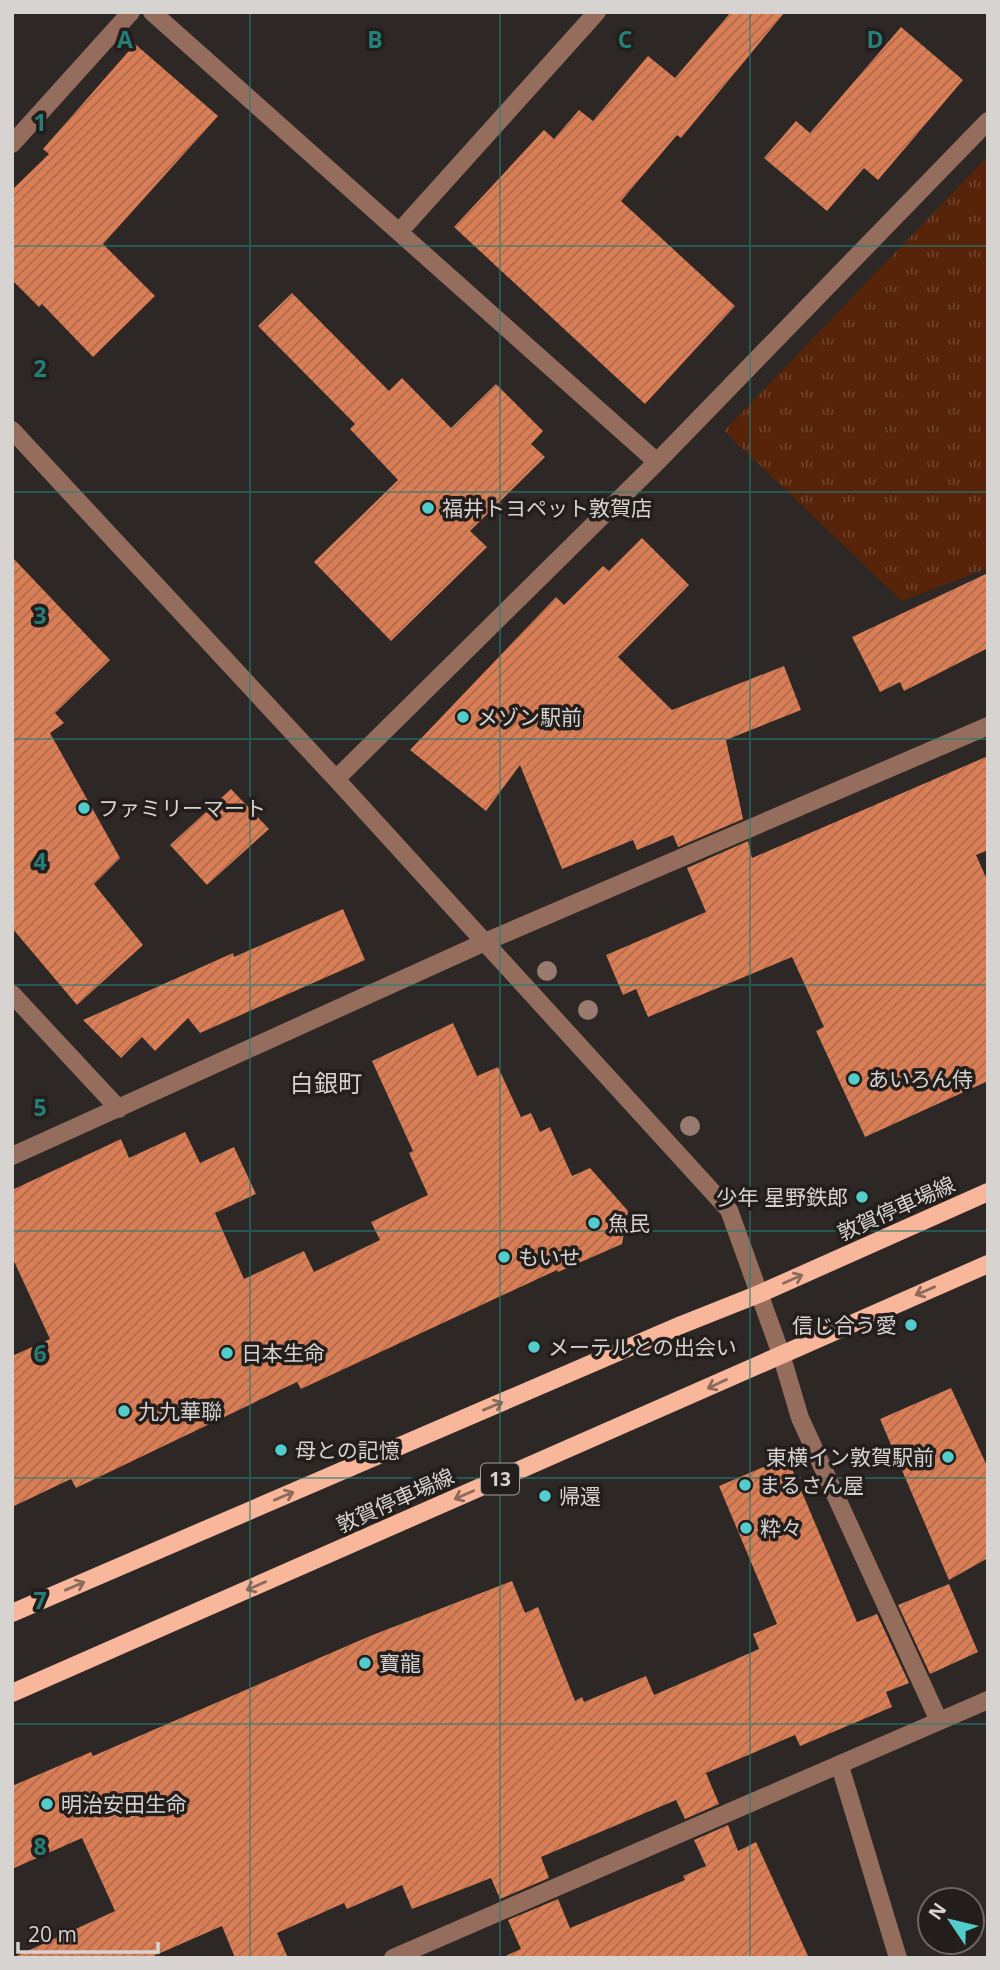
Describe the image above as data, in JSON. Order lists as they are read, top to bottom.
{
  "streets": {
    "main road": ["敦賀停車場線", "13"]
  },
  "districts": ["白銀町"],
  "places": [
    "福井トヨペット敦賀店",
    "メゾン駅前",
    "ファミリーマート",
    "あいろん侍",
    "少年 星野鉄郎",
    "魚民",
    "もいせ",
    "信じ合う愛",
    "メーテルとの出会い",
    "日本生命",
    "九九華聯",
    "母との記憶",
    "東横イン敦賀駅前",
    "まるさん屋",
    "帰還",
    "粋々",
    "寶龍",
    "明治安田生命"
  ],
  "scale_bar": "20 m",
  "north": "top left",
  "grid": {
    "columns": [
      "A",
      "B",
      "C",
      "D"
    ],
    "rows": [
      "1",
      "2",
      "3",
      "4",
      "5",
      "6",
      "7",
      "8"
    ]
  }
}
